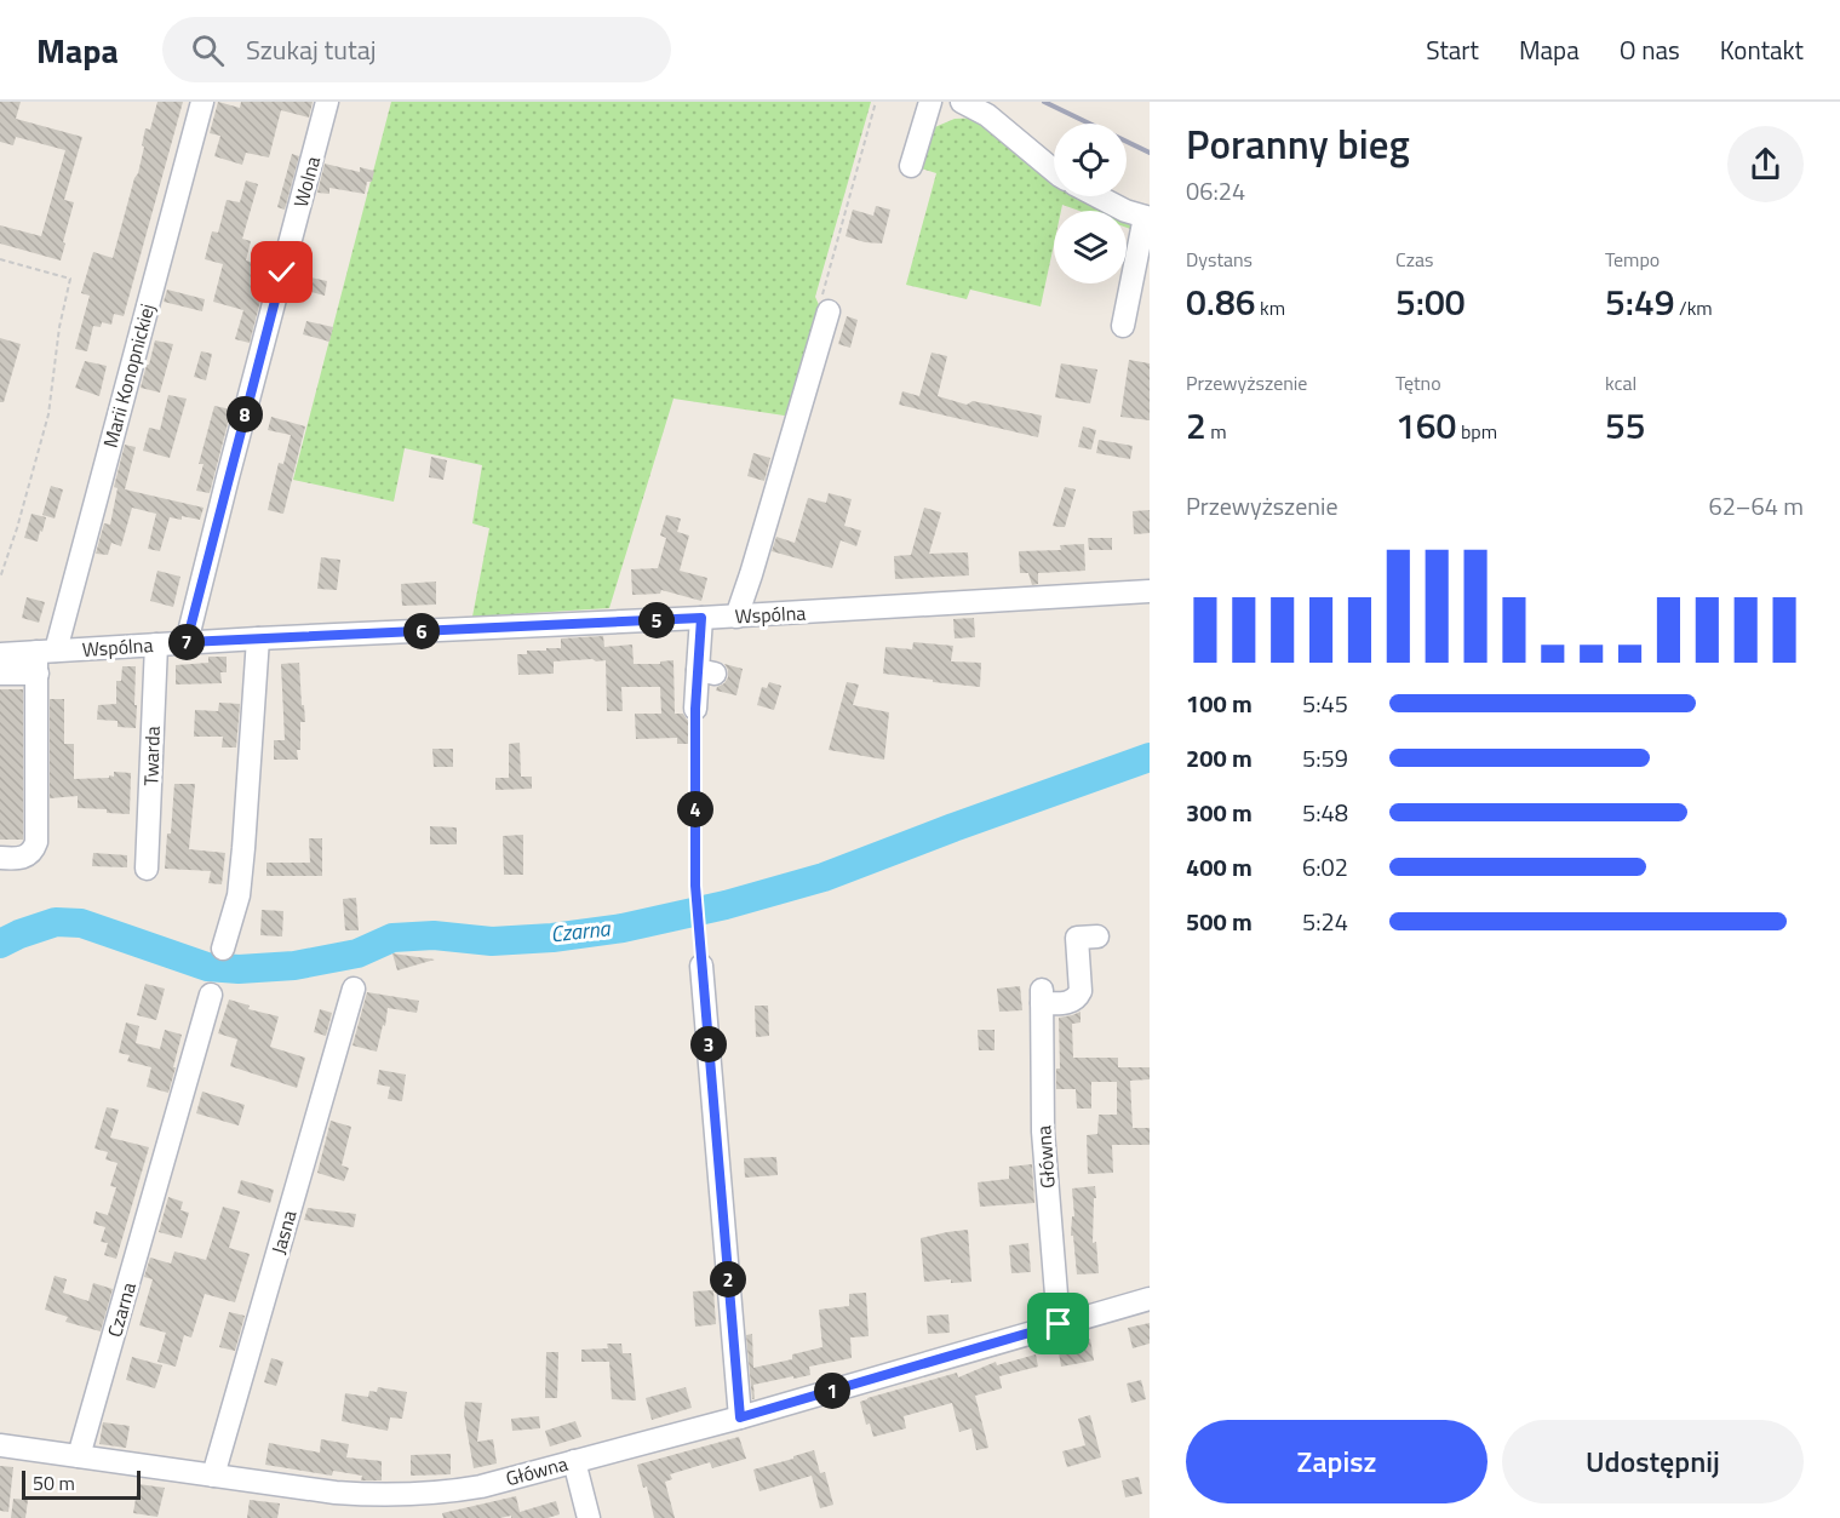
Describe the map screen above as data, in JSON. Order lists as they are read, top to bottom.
{
  "streets": {
    "street": [
      "Wolna",
      "Marii Konopnickiej",
      "Wspólna",
      "Twarda",
      "Główna",
      "Jasna",
      "Czarna"
    ]
  },
  "crossings": [
    ["Wolna", "Wspólna"],
    ["Marii Konopnickiej", "Wspólna"],
    ["Wspólna", "Twarda"],
    ["Główna", "Jasna"],
    ["Główna", "Czarna"]
  ],
  "water": ["Czarna"],
  "scale_bar": "50 m",
  "page": {
    "header": "Mapa",
    "search": "Szukaj tutaj",
    "nav": [
      "Start",
      "Mapa",
      "O nas",
      "Kontakt"
    ],
    "heading": ["Poranny bieg", "06:24"],
    "stats": [
      ["Dystans", "0.86 km"],
      ["Czas", "5:00"],
      ["Tempo", "5:49 /km"],
      ["Przewyższenie", "2 m"],
      ["Tętno", "160 bpm"],
      ["kcal", "55"]
    ],
    "pins": [
      "8",
      "5",
      "6",
      "7",
      "4",
      "3",
      "2",
      "1"
    ],
    "chart": ["Przewyższenie", "62–64 m"],
    "list": [
      {
        "name": "100 m",
        "note": "5:45"
      },
      {
        "name": "200 m",
        "note": "5:59"
      },
      {
        "name": "300 m",
        "note": "5:48"
      },
      {
        "name": "400 m",
        "note": "6:02"
      },
      {
        "name": "500 m",
        "note": "5:24"
      }
    ],
    "buttons": ["Zapisz", "Udostępnij"],
    "scale": "50 m"
  }
}
